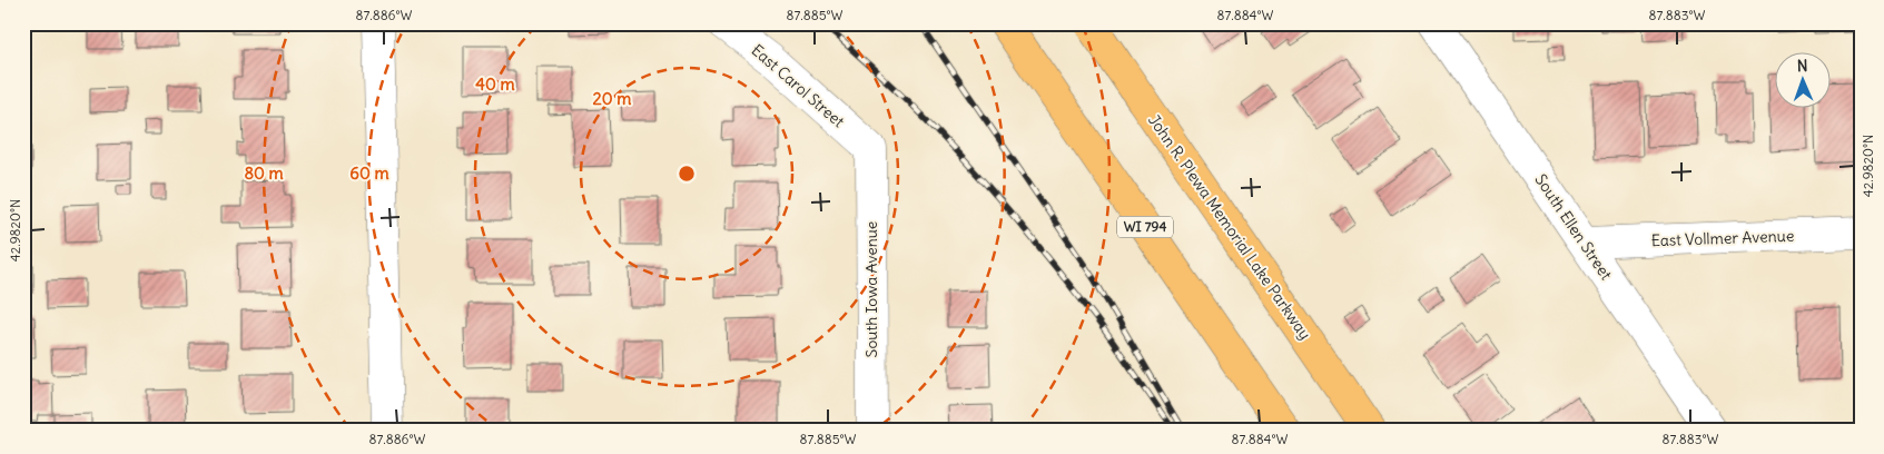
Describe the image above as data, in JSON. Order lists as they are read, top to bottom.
{
  "streets": {
    "main road": ["WI 794", "John R. Plewa Memorial Lake Parkway"],
    "street": [
      "East Carol Street",
      "South Ellen Street",
      "East Vollmer Avenue",
      "South Iowa Avenue"
    ]
  },
  "crossings": [
    ["East Carol Street", "South Iowa Avenue"],
    ["South Ellen Street", "East Vollmer Avenue"]
  ],
  "north": "top",
  "coordinates": [
    "87.886°W",
    "87.885°W",
    "87.884°W",
    "87.883°W",
    "42.9820°N"
  ],
  "rings": [
    "40 m",
    "20 m",
    "60 m",
    "80 m"
  ]
}
